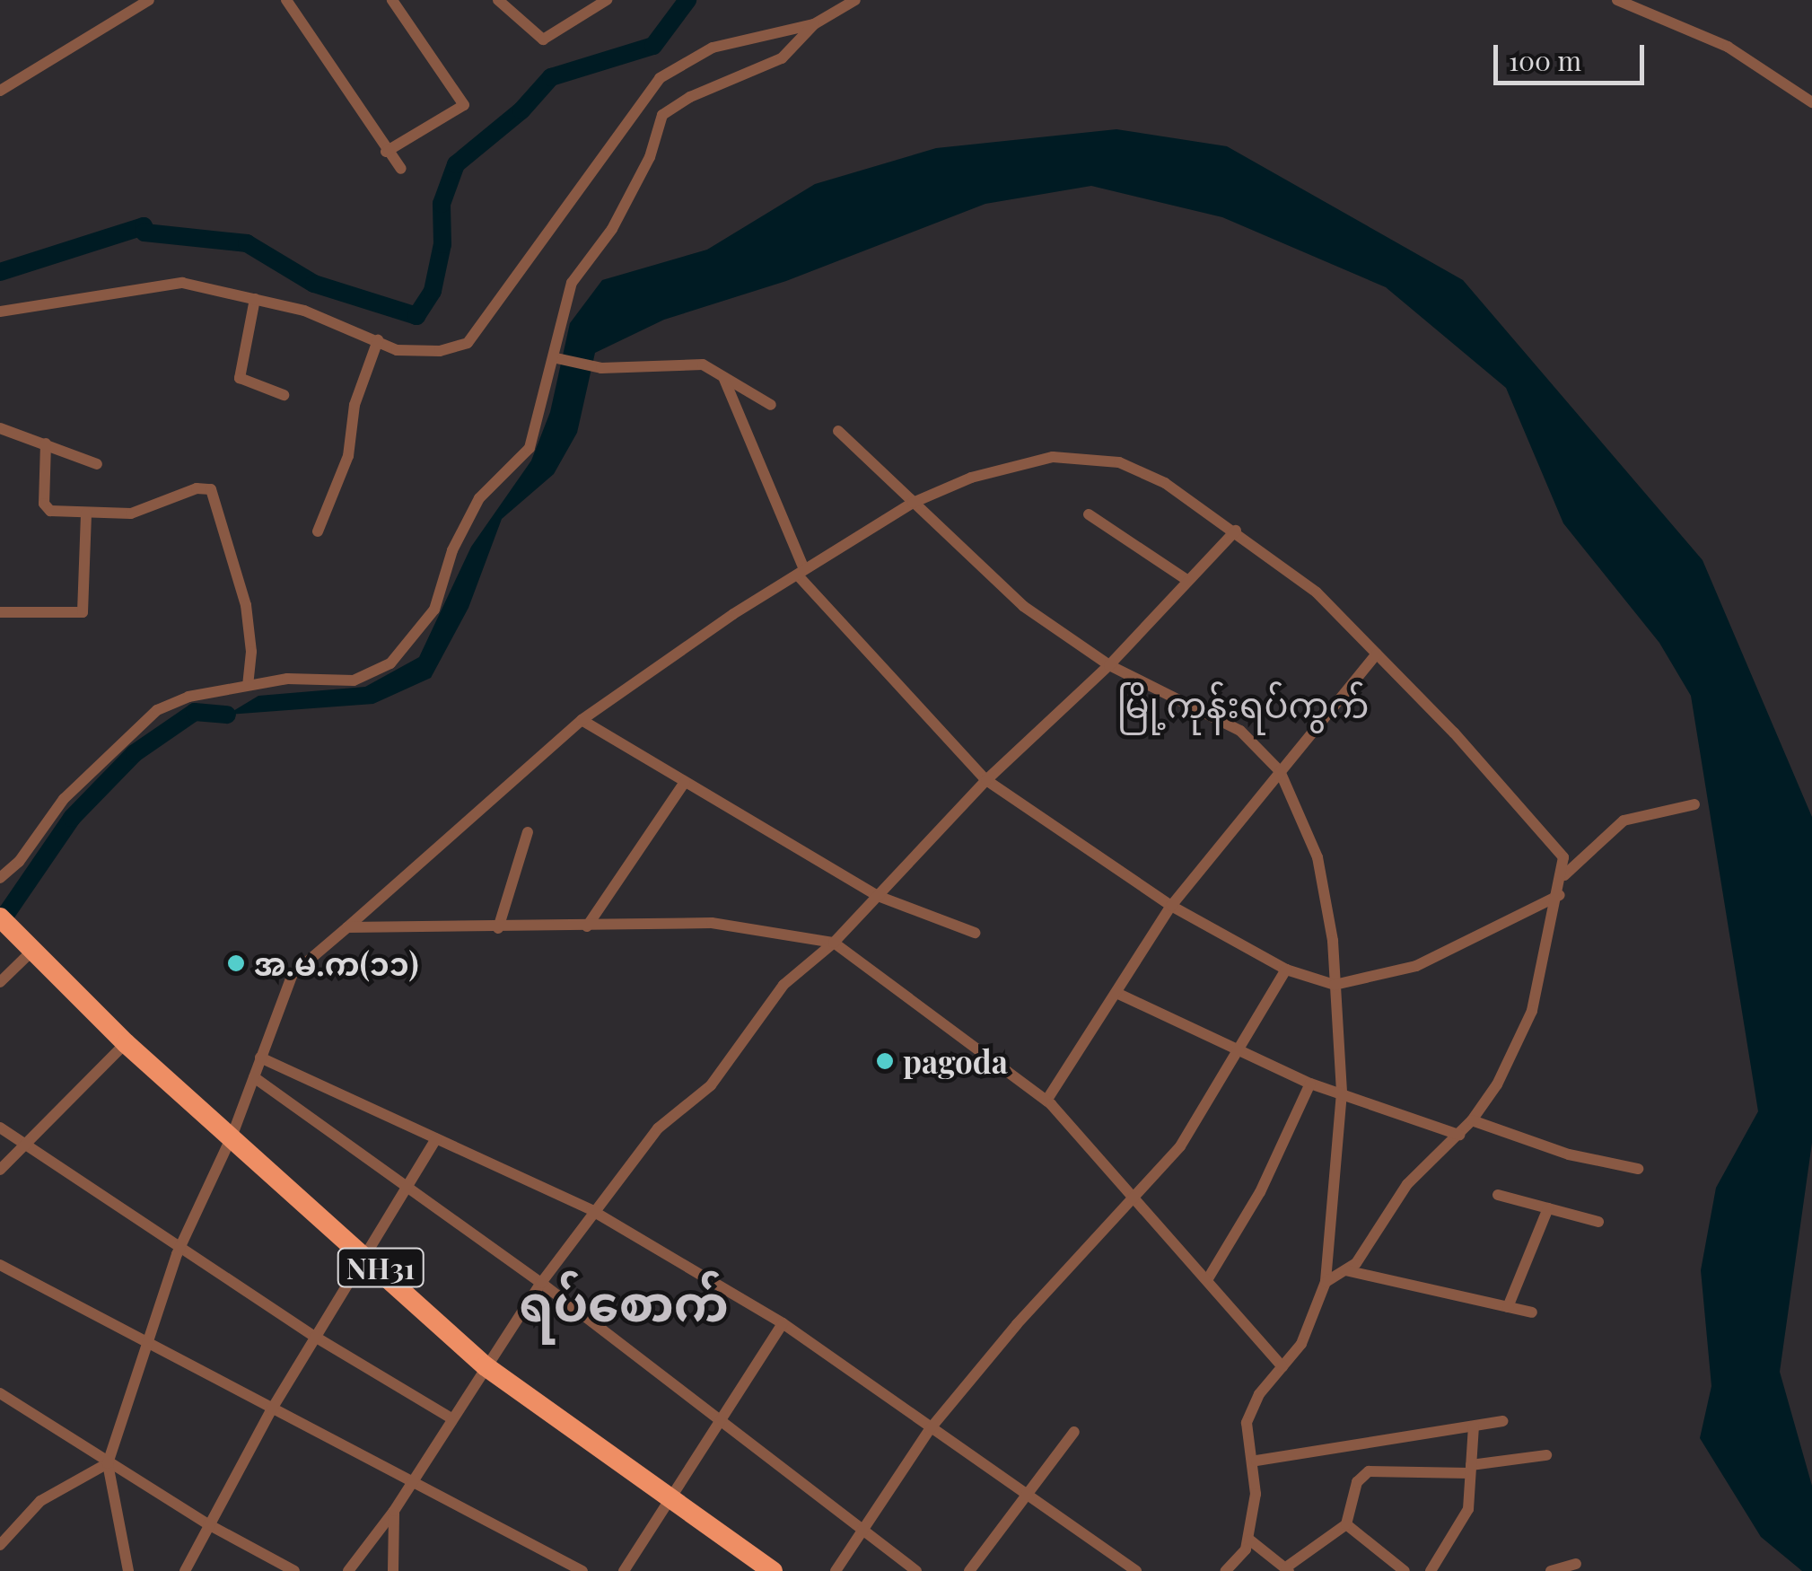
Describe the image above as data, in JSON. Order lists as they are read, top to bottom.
{
  "streets": {
    "highway": ["NH31"]
  },
  "districts": ["မြို့ကုန်းရပ်ကွက်", "ရပ်စောက်"],
  "places": ["အ.မ.က(၁၁)", "pagoda"],
  "scale_bar": "100 m"
}
